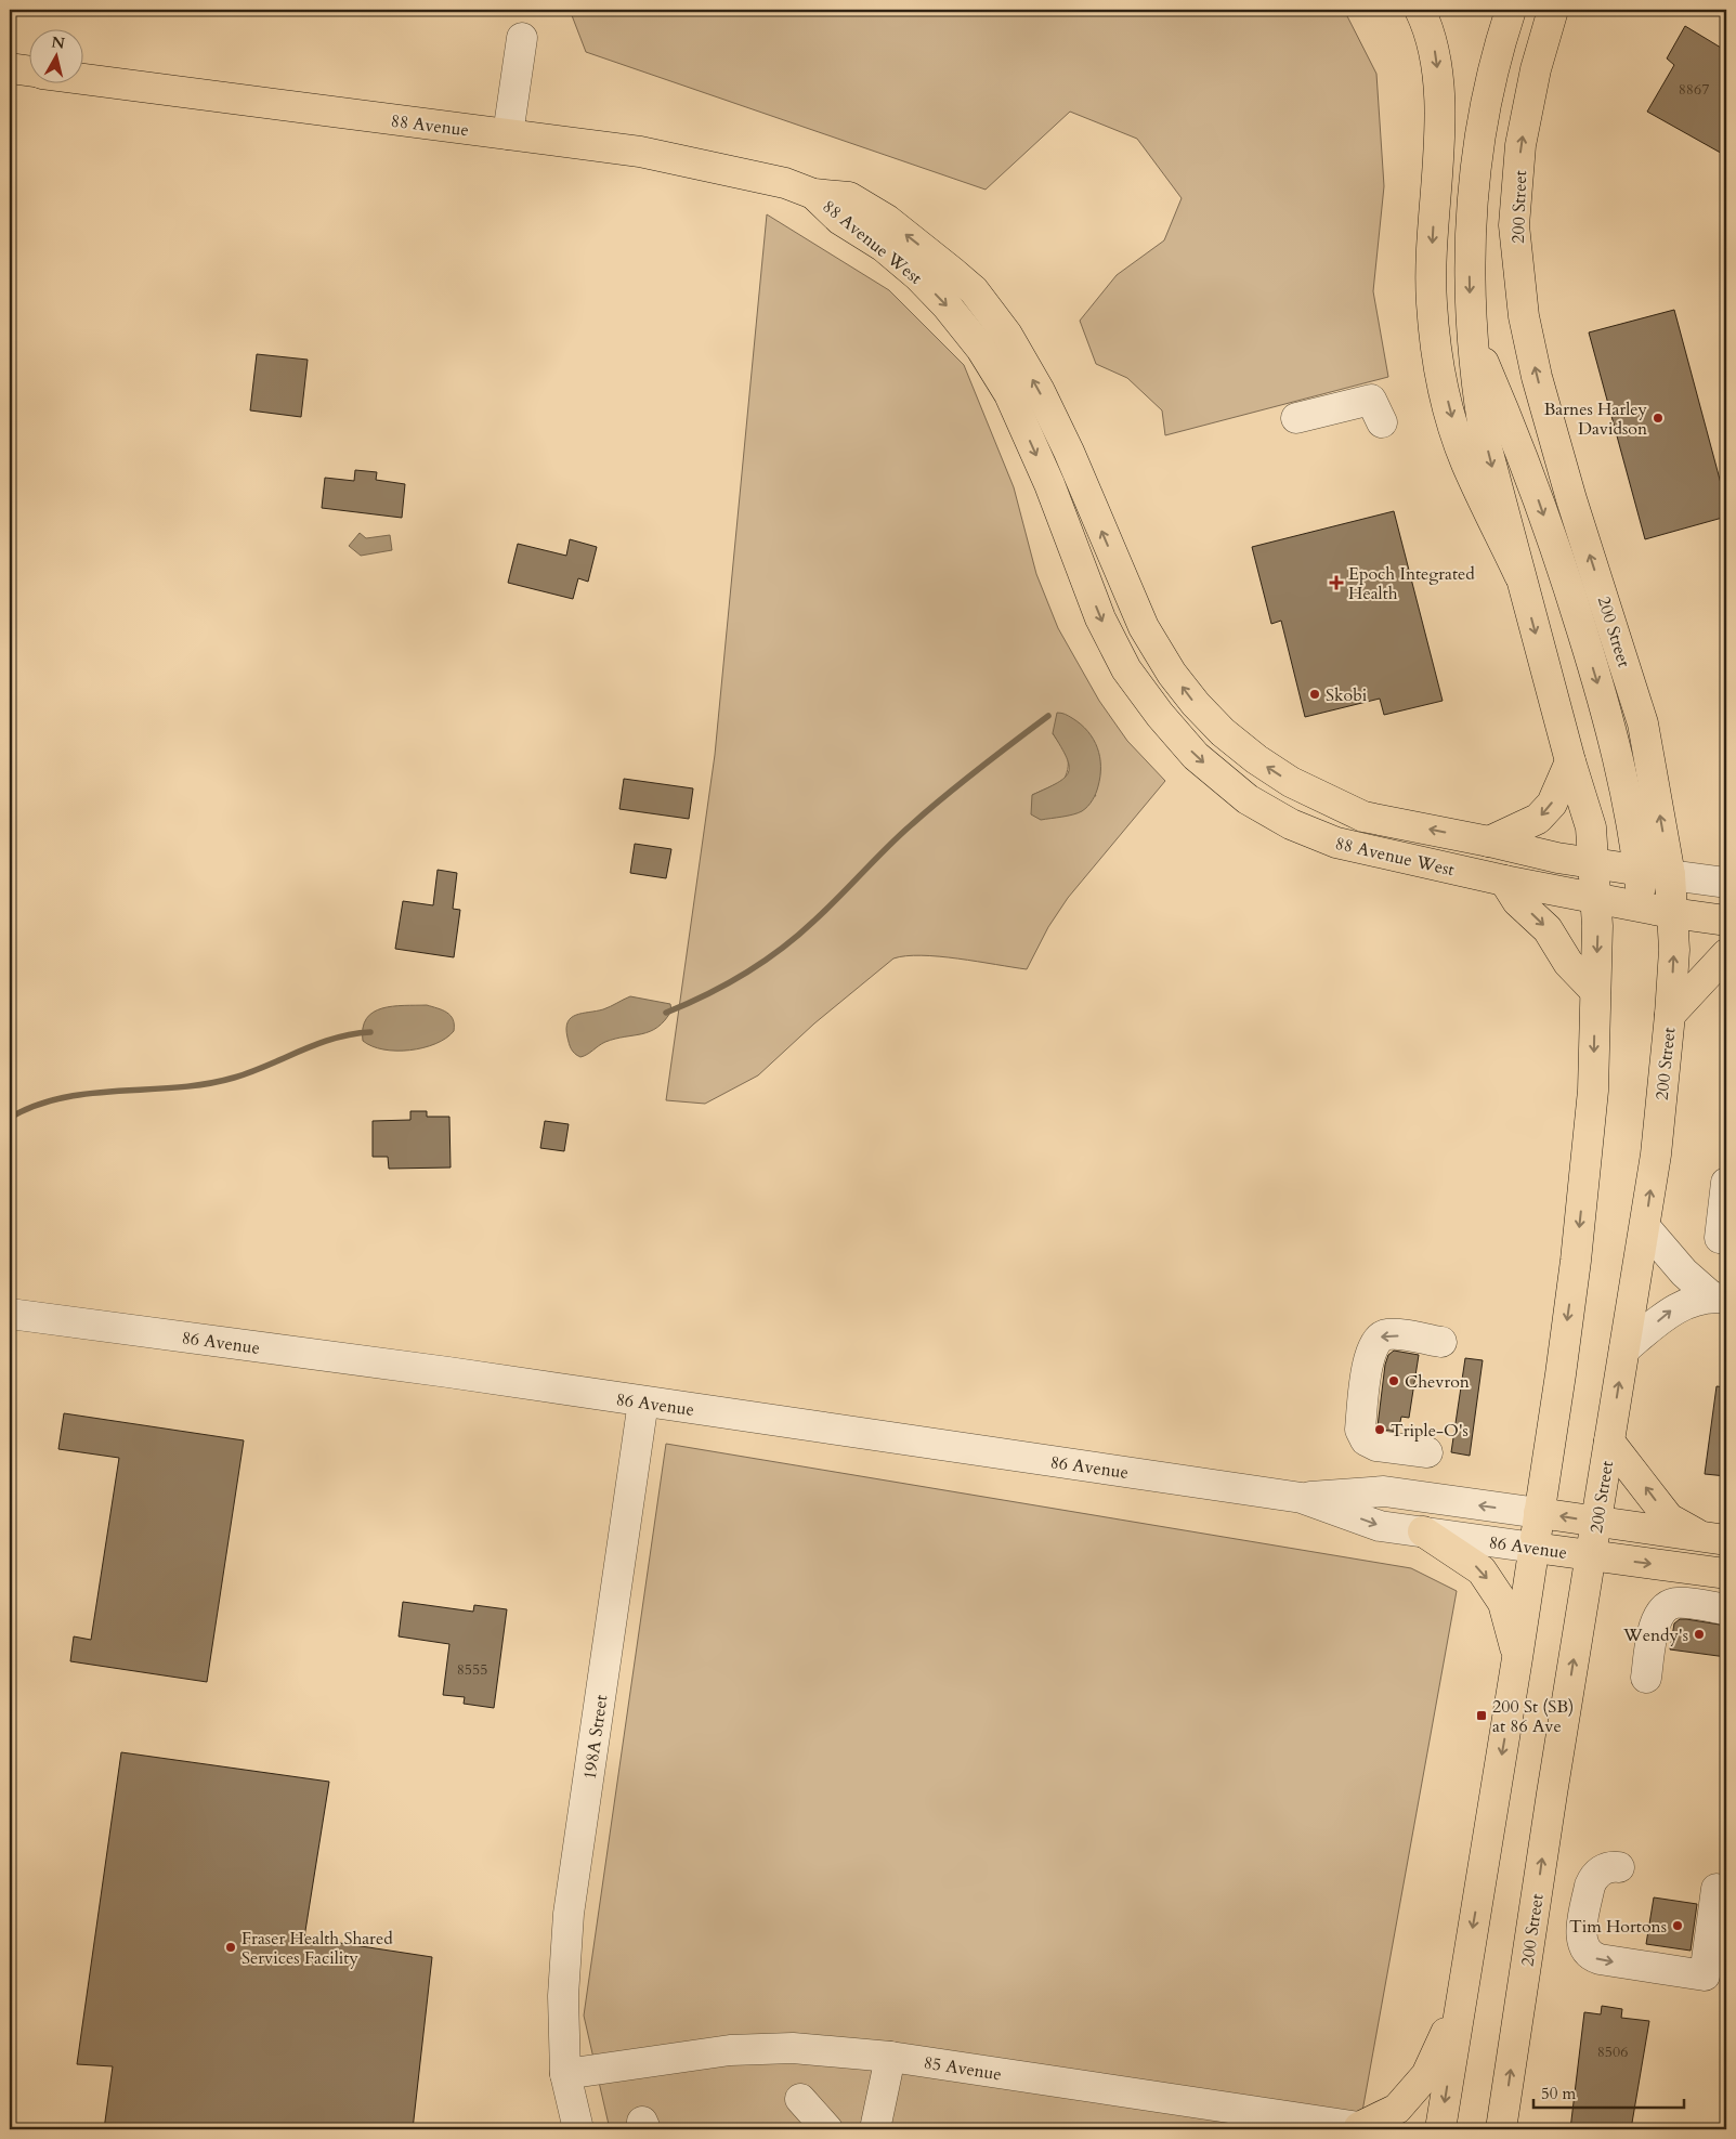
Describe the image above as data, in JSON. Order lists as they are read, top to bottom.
{
  "streets": {
    "main road": [
      "88 Avenue",
      "200 Street",
      "88 Avenue West",
      "86 Avenue"
    ],
    "street": ["198A Street", "85 Avenue"]
  },
  "crossings": [
    ["88 Avenue", "88 Avenue West"],
    ["200 Street", "88 Avenue West"],
    ["200 Street", "86 Avenue"],
    ["86 Avenue", "198A Street"],
    ["198A Street", "85 Avenue"]
  ],
  "places": {
    "other": [
      "Barnes Harley Davidson",
      "Skobi",
      "Chevron",
      "Triple-O's",
      "Wendy's",
      "Tim Hortons",
      "Fraser Health Shared Services Facility"
    ],
    "health": ["Epoch Integrated Health"],
    "transit": ["200 St (SB) at 86 Ave"]
  },
  "house_numbers": ["8867", "8555", "8506"],
  "scale_bar": "50 m",
  "north": "top"
}
